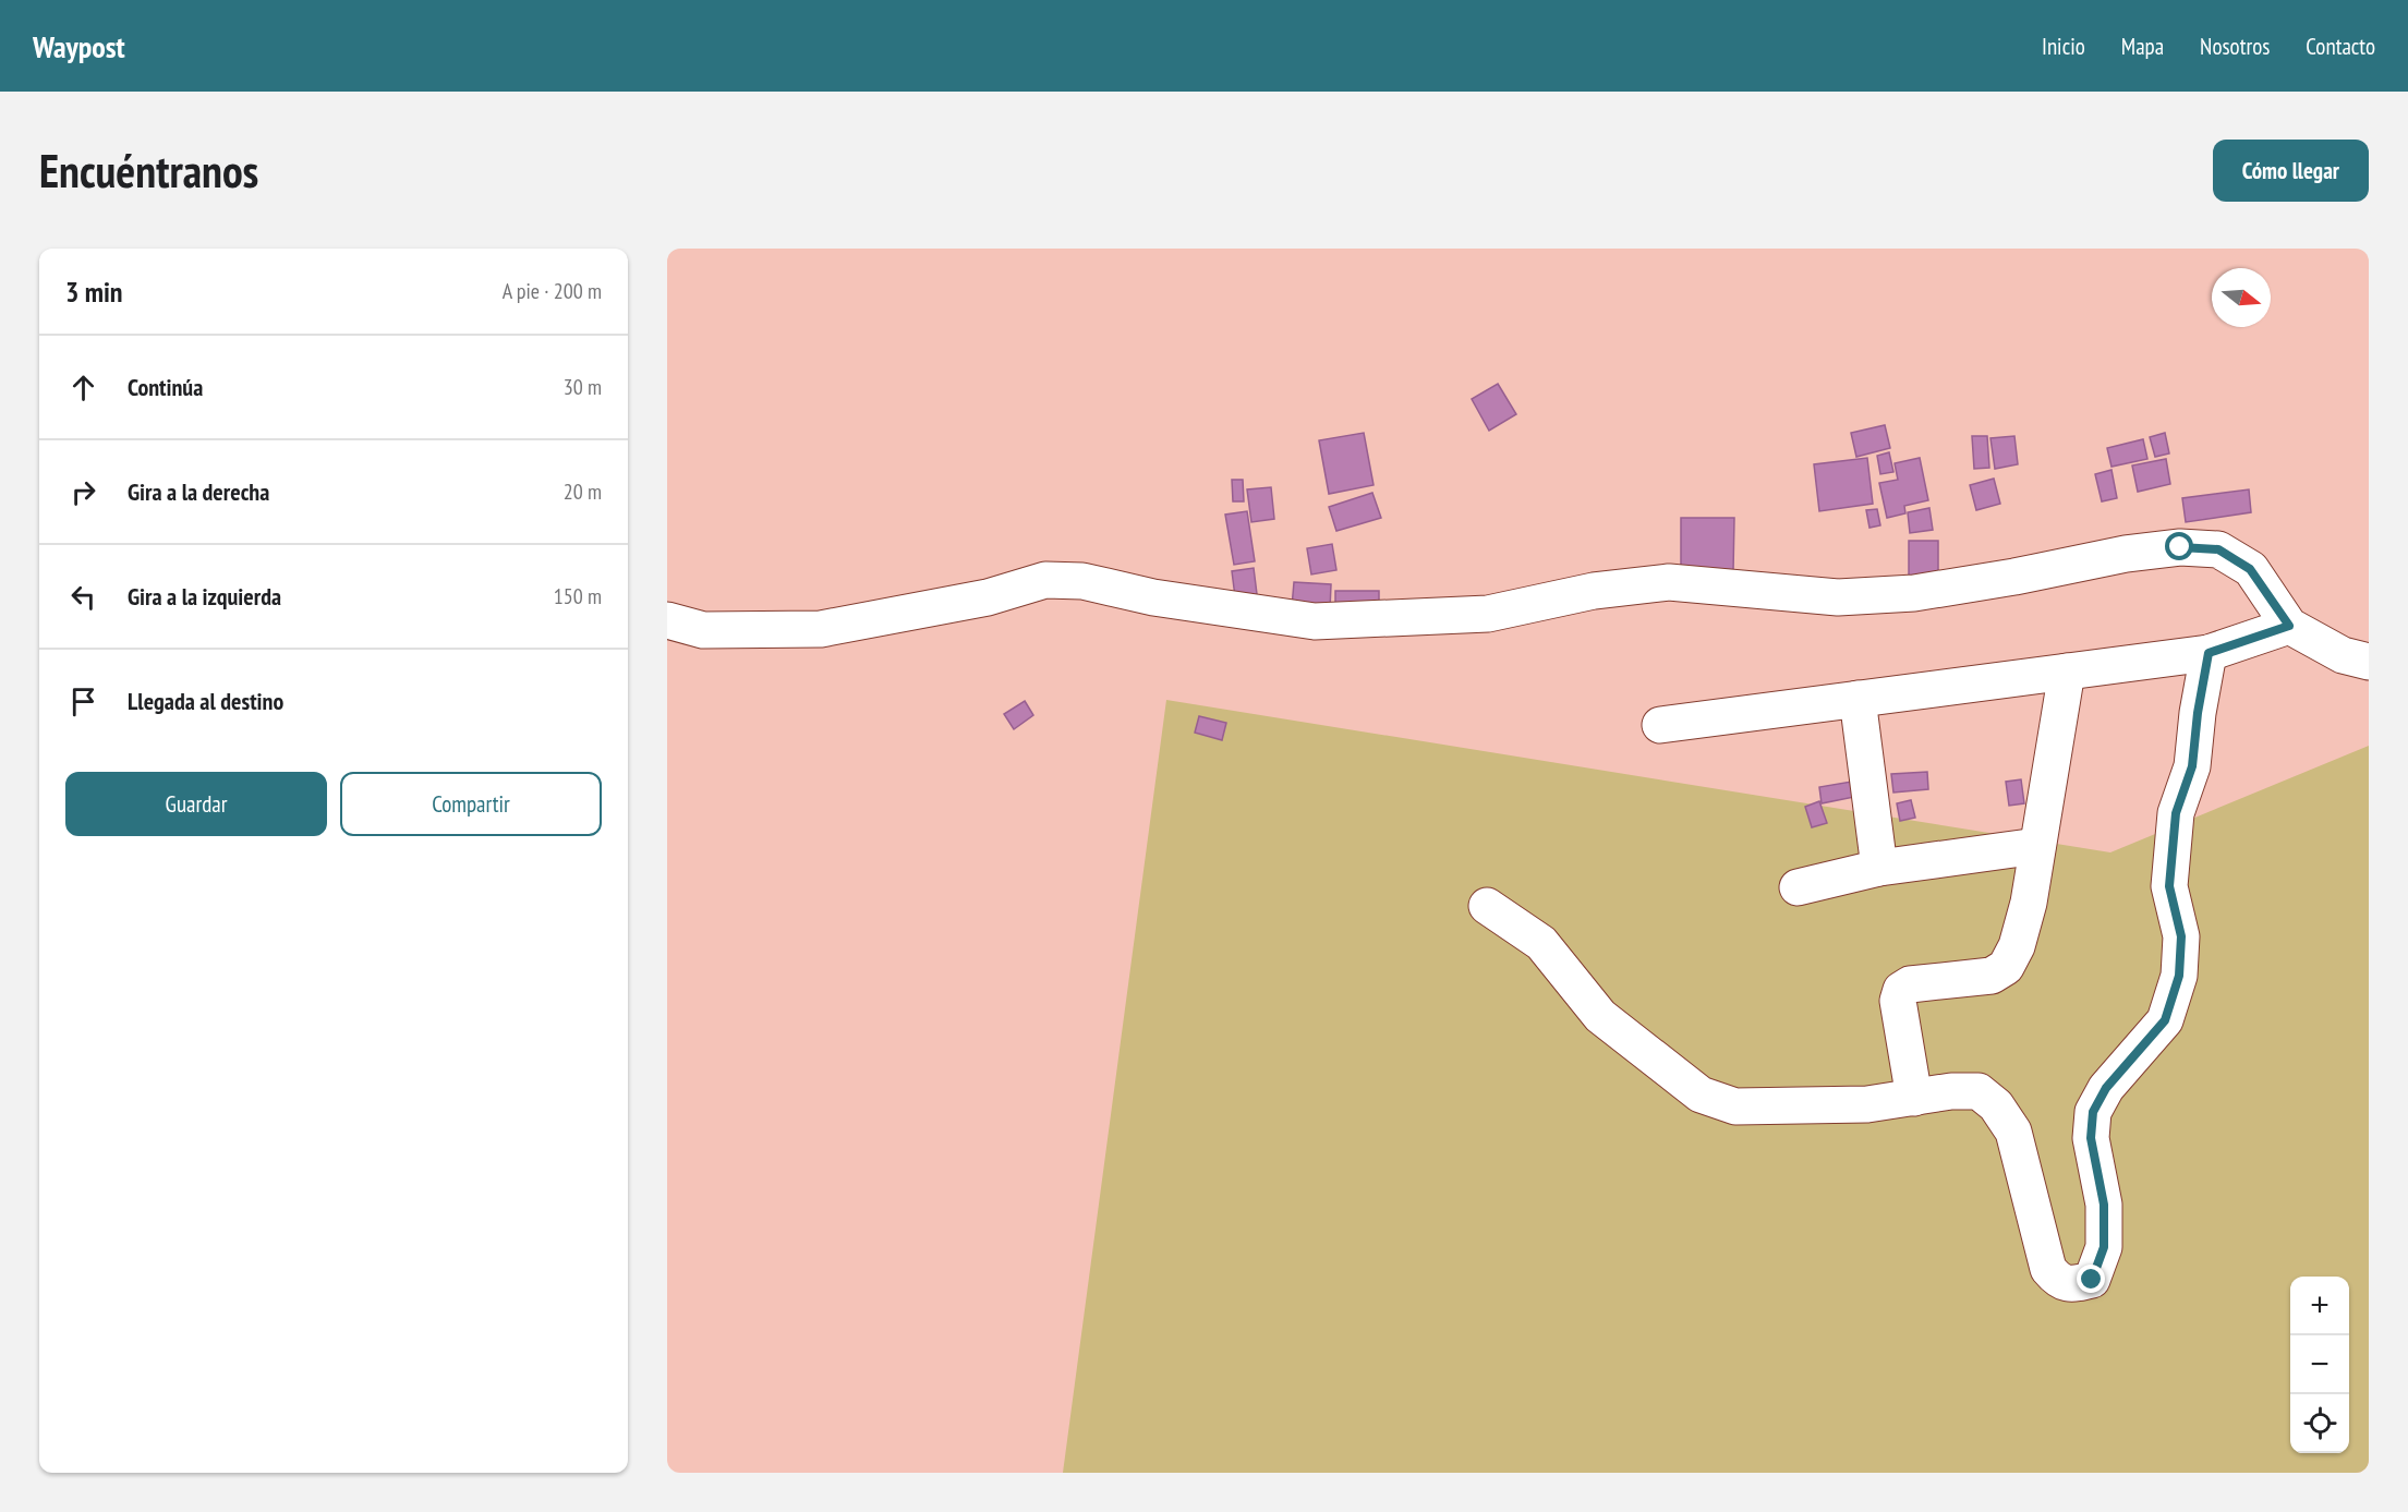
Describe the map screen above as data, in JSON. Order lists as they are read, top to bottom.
{
  "north": "right",
  "page": {
    "header": "Waypost",
    "nav": [
      "Inicio",
      "Mapa",
      "Nosotros",
      "Contacto"
    ],
    "buttons": [
      "Cómo llegar",
      ["Guardar", "Compartir"]
    ],
    "title": "Encuéntranos",
    "heading": ["3 min", "A pie · 200 m"],
    "list": [
      ["Continúa", "30 m"],
      ["Gira a la derecha", "20 m"],
      ["Gira a la izquierda", "150 m"],
      "Llegada al destino"
    ],
    "map_buttons": ["+", "−"]
  }
}
